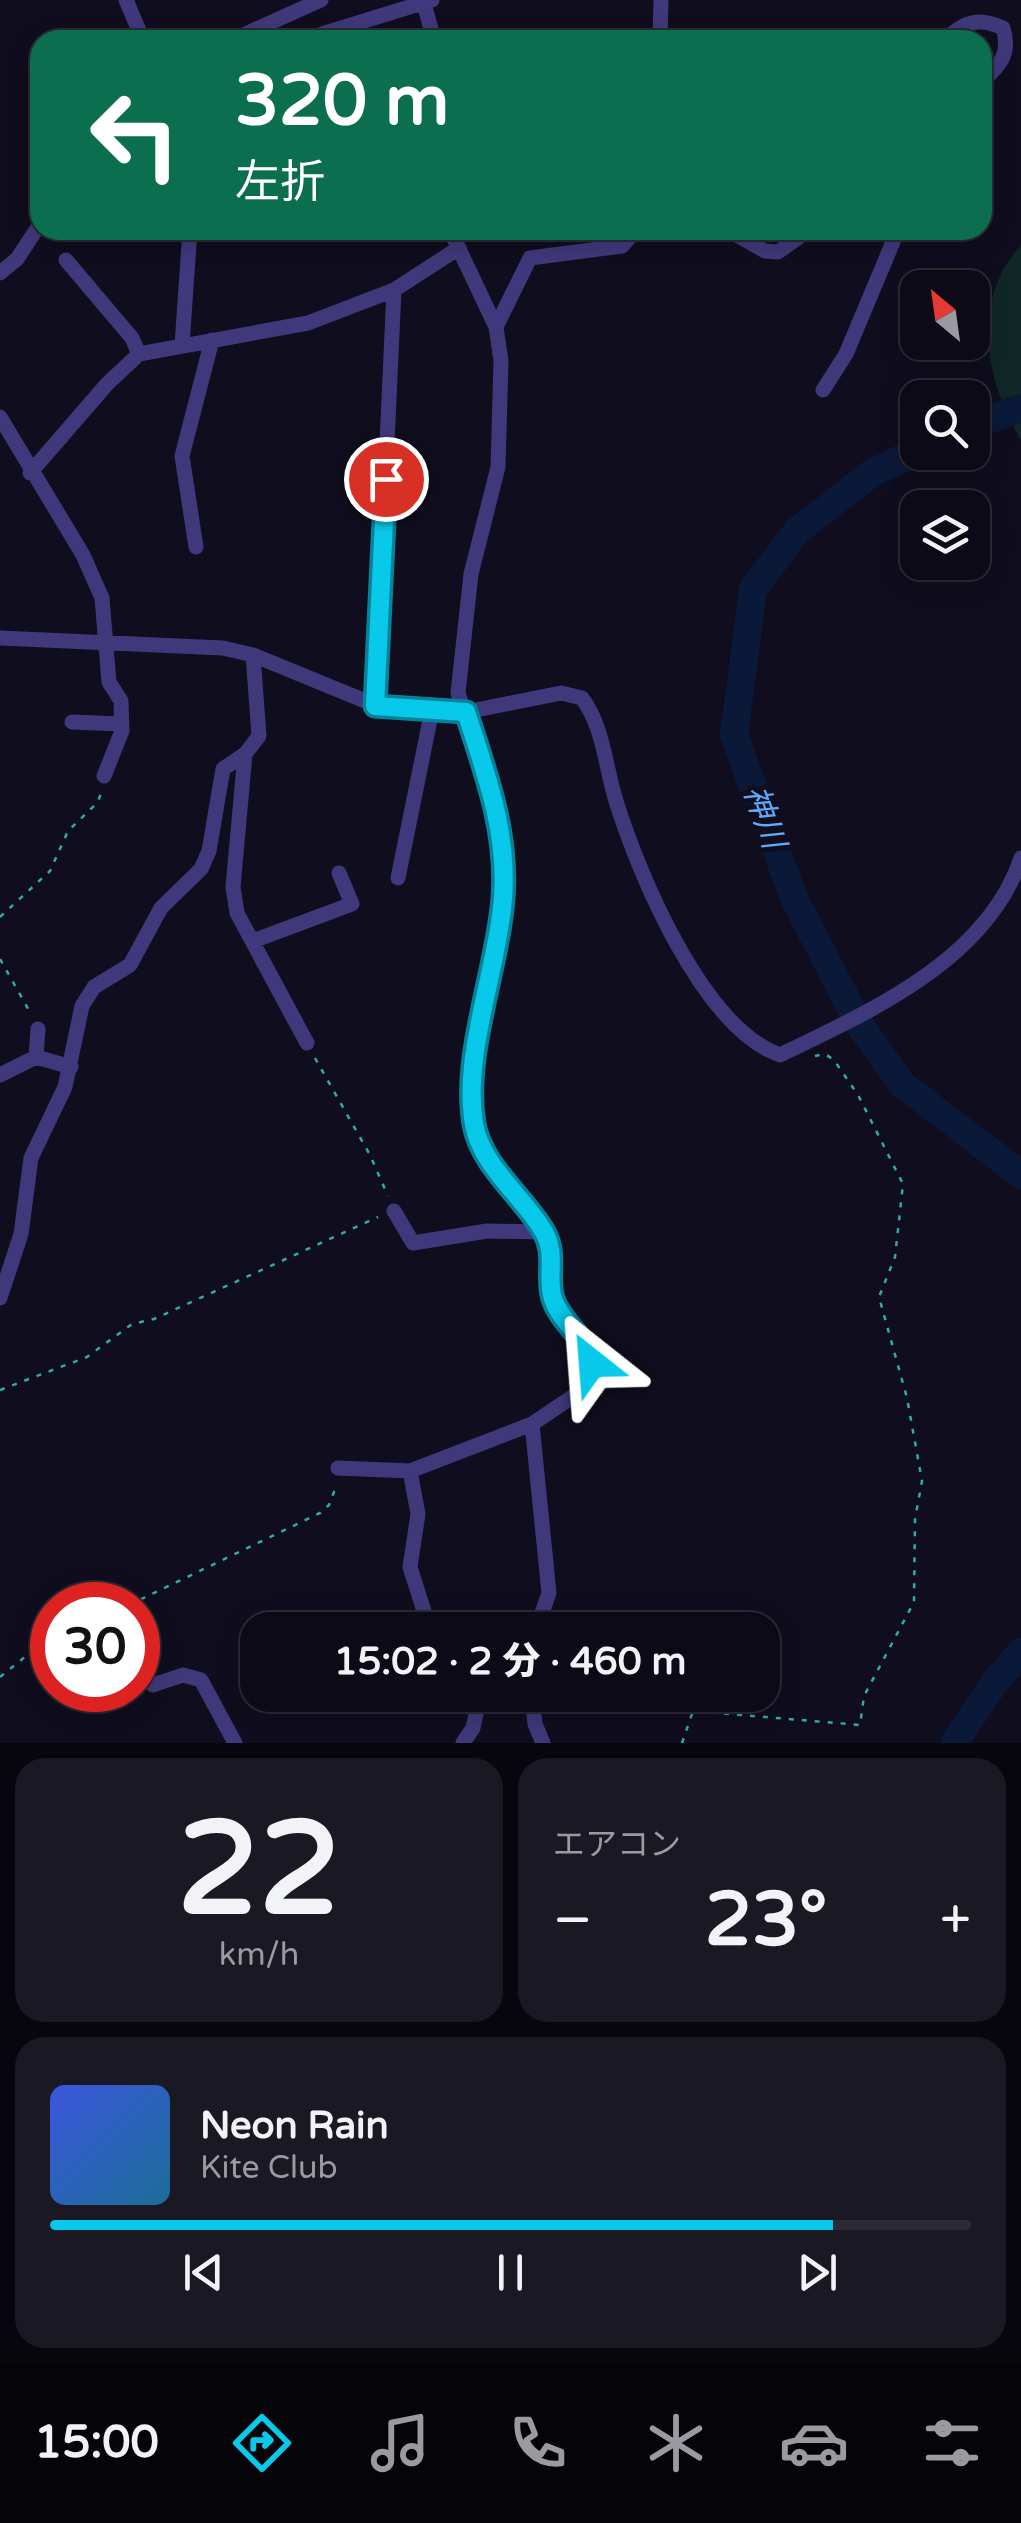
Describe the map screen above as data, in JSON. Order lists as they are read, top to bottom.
{
  "water": ["神川"],
  "north": "top left",
  "page": {
    "turn": ["320 m", "左折"],
    "limit": "30",
    "trip": "15:02 · 2 分 · 460 m",
    "tile": [
      ["22", "km/h"],
      "エアコン"
    ],
    "heat": ["−", "23°", "+"],
    "song": ["Neon Rain", "Kite Club"],
    "tabs": "15:00"
  }
}
